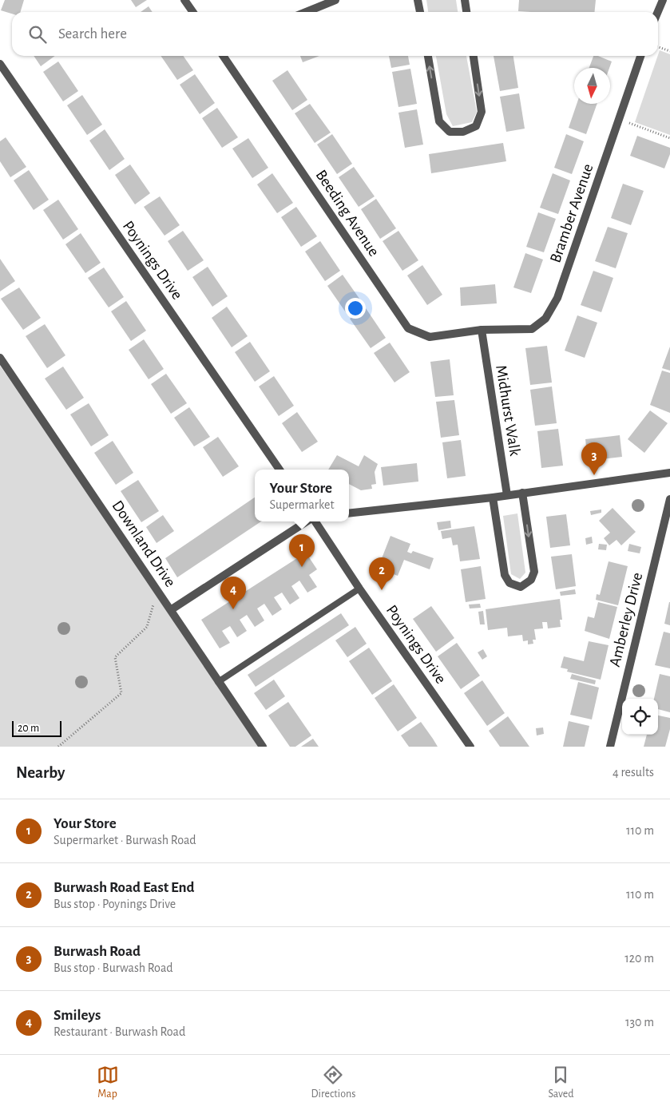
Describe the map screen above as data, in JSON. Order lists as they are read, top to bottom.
{
  "streets": {
    "street": [
      "Beeding Avenue",
      "Bramber Avenue",
      "Poynings Drive",
      "Midhurst Walk",
      "Downland Drive",
      "Amberley Drive"
    ]
  },
  "crossings": [
    ["Beeding Avenue", "Bramber Avenue"],
    ["Beeding Avenue", "Midhurst Walk"],
    ["Bramber Avenue", "Midhurst Walk"]
  ],
  "scale_bar": "20 m",
  "north": "bottom",
  "page": {
    "search": "Search here",
    "pins": [
      "3",
      "1",
      "2",
      "4"
    ],
    "popup": ["Your Store", "Supermarket"],
    "scale": "20 m",
    "heading": ["Nearby", "4 results"],
    "list": [
      {
        "mark": "1",
        "name": "Your Store",
        "note": "Supermarket · Burwash Road",
        "value": "110 m"
      },
      {
        "mark": "2",
        "name": "Burwash Road East End",
        "note": "Bus stop · Poynings Drive",
        "value": "110 m"
      },
      {
        "mark": "3",
        "name": "Burwash Road",
        "note": "Bus stop · Burwash Road",
        "value": "120 m"
      },
      {
        "mark": "4",
        "name": "Smileys",
        "note": "Restaurant · Burwash Road",
        "value": "130 m"
      }
    ],
    "nav": ["Map", "Directions", "Saved"]
  }
}
